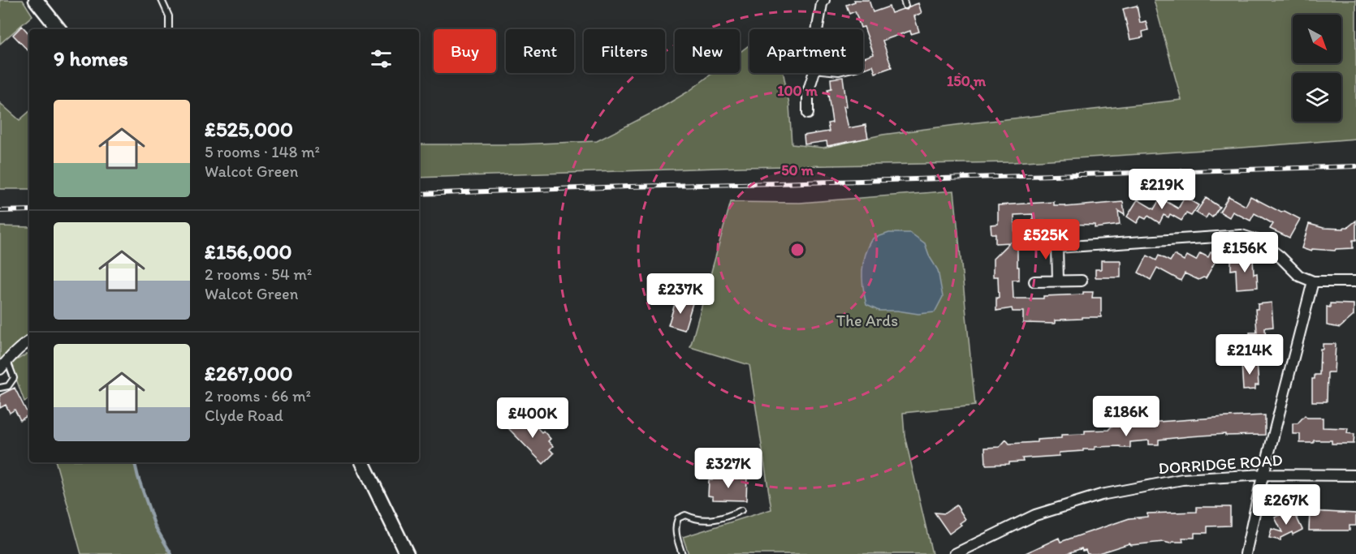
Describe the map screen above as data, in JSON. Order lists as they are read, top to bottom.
{
  "streets": {
    "street": ["DORRIDGE ROAD"]
  },
  "parks": ["The Ards"],
  "north": "bottom right",
  "page": {
    "chip": [
      "Buy",
      "Rent",
      "Filters",
      "New",
      "Apartment"
    ],
    "heading": "9 homes",
    "list": [
      {
        "name": "£525,000",
        "note": "5 rooms · 148 m² · Walcot Green"
      },
      {
        "name": "£156,000",
        "note": "2 rooms · 54 m² · Walcot Green"
      },
      {
        "name": "£267,000",
        "note": "2 rooms · 66 m² · Clyde Road"
      }
    ],
    "price": [
      "£219K",
      "£525K",
      "£156K",
      "£237K",
      "£214K",
      "£186K",
      "£400K",
      "£327K",
      "£267K"
    ]
  },
  "rings": ["150 m", "100 m", "50 m"]
}
